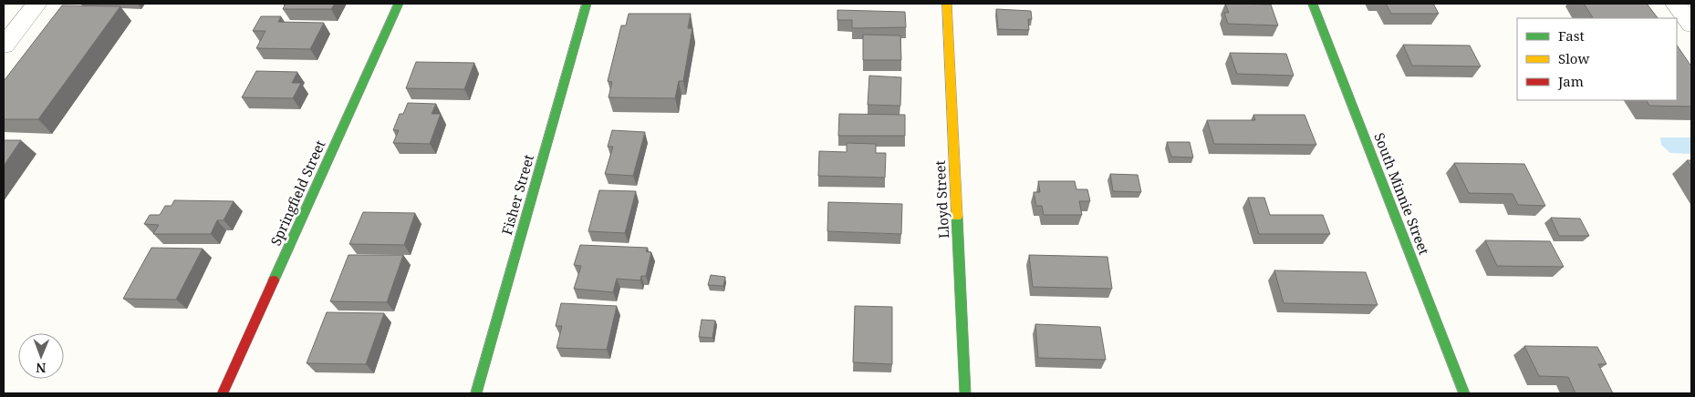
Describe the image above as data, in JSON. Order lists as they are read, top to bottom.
{
  "streets": {
    "street": [
      "Springfield Street",
      "South Minnie Street",
      "Fisher Street",
      "Lloyd Street"
    ]
  },
  "legend": ["Fast", "Slow", "Jam"],
  "north": "bottom"
}
